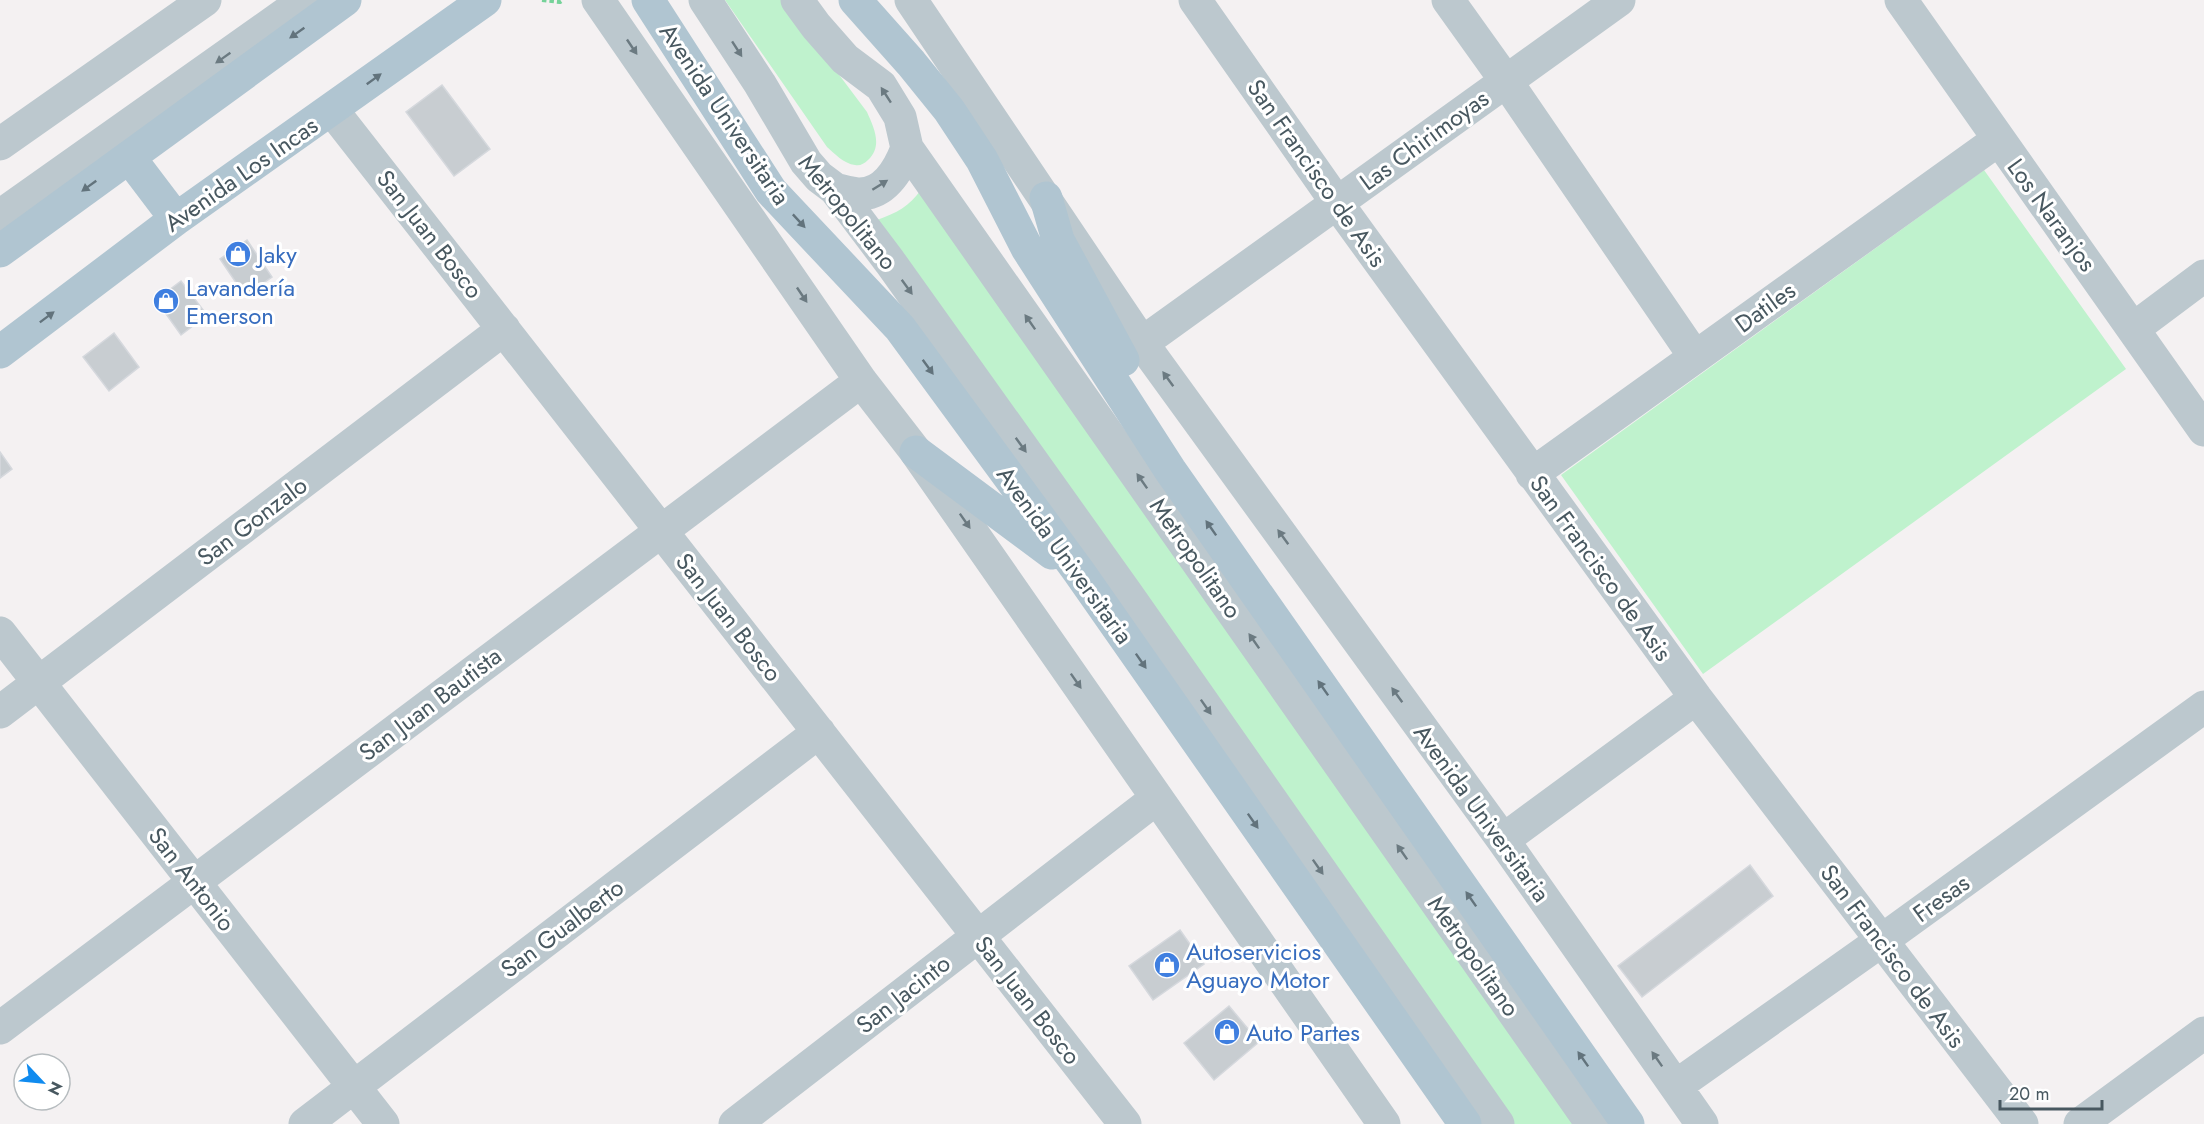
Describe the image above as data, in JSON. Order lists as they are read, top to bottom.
{
  "streets": {
    "main road": ["Avenida Universitaria", "Avenida Los Incas"],
    "street": [
      "Las Chirimoyas",
      "San Francisco de Asis",
      "Metropolitano",
      "Los Naranjos",
      "San Juan Bosco",
      "Datiles",
      "San Gonzalo",
      "San Juan Bautista",
      "San Antonio",
      "Fresas",
      "San Gualberto",
      "San Jacinto"
    ]
  },
  "crossings": [
    ["Avenida Universitaria", "Las Chirimoyas"],
    ["Avenida Universitaria", "San Juan Bautista"],
    ["Avenida Universitaria", "Fresas"],
    ["Avenida Universitaria", "San Jacinto"],
    ["Las Chirimoyas", "San Francisco de Asis"],
    ["San Francisco de Asis", "Datiles"],
    ["San Francisco de Asis", "Fresas"],
    ["Avenida Los Incas", "San Juan Bosco"],
    ["Los Naranjos", "Datiles"],
    ["San Juan Bosco", "San Gonzalo"],
    ["San Juan Bosco", "San Juan Bautista"],
    ["San Juan Bosco", "San Gualberto"],
    ["San Juan Bosco", "San Jacinto"],
    ["San Gonzalo", "San Antonio"],
    ["San Juan Bautista", "San Antonio"],
    ["San Antonio", "San Gualberto"]
  ],
  "places": {
    "shop": [
      "Jaky",
      "Lavandería Emerson",
      "Autoservicios Aguayo Motor",
      "Auto Partes"
    ]
  },
  "scale_bar": "20 m",
  "north": "bottom right"
}
